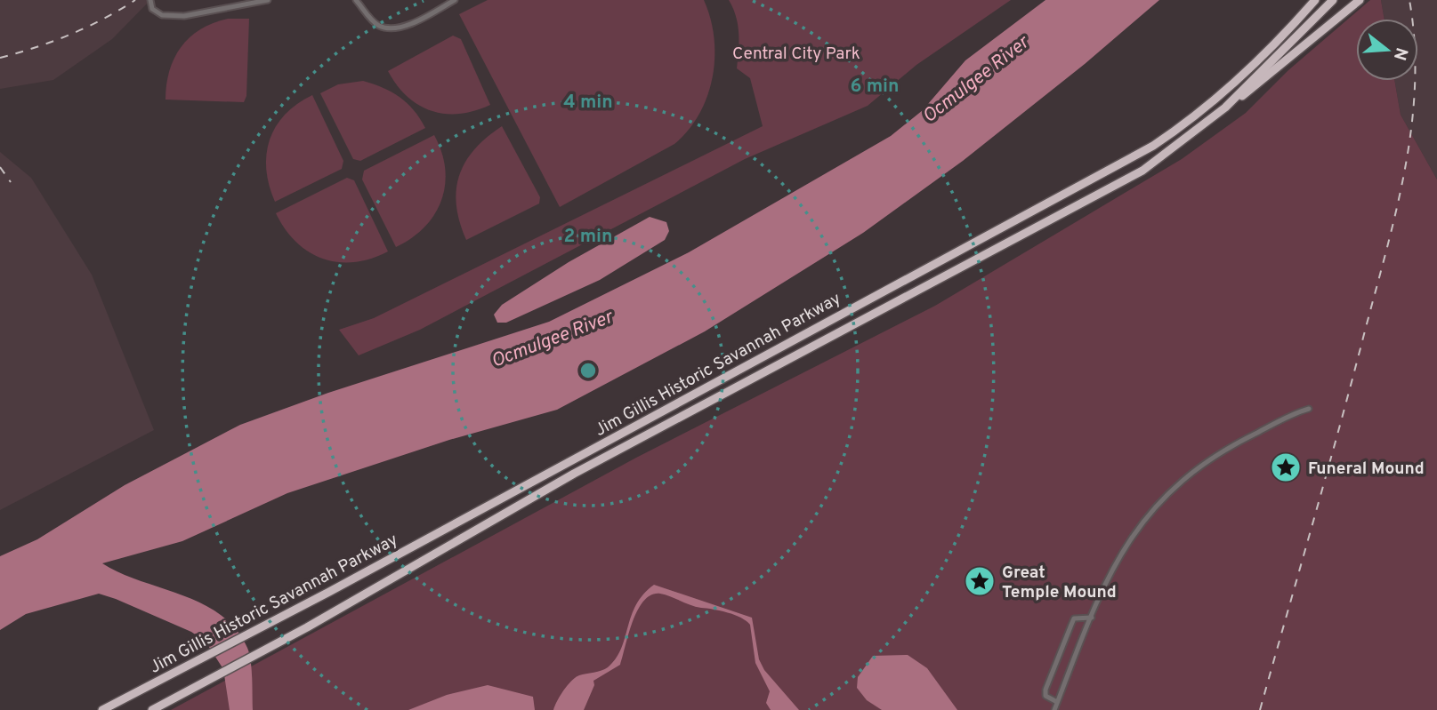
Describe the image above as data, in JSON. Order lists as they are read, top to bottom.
{
  "streets": {
    "highway": ["Jim Gillis Historic Savannah Parkway"]
  },
  "water": ["Ocmulgee River"],
  "parks": ["Central City Park"],
  "places": {
    "place": ["Funeral Mound", "Great Temple Mound"]
  },
  "north": "right",
  "rings": ["6 min", "4 min", "2 min"]
}
